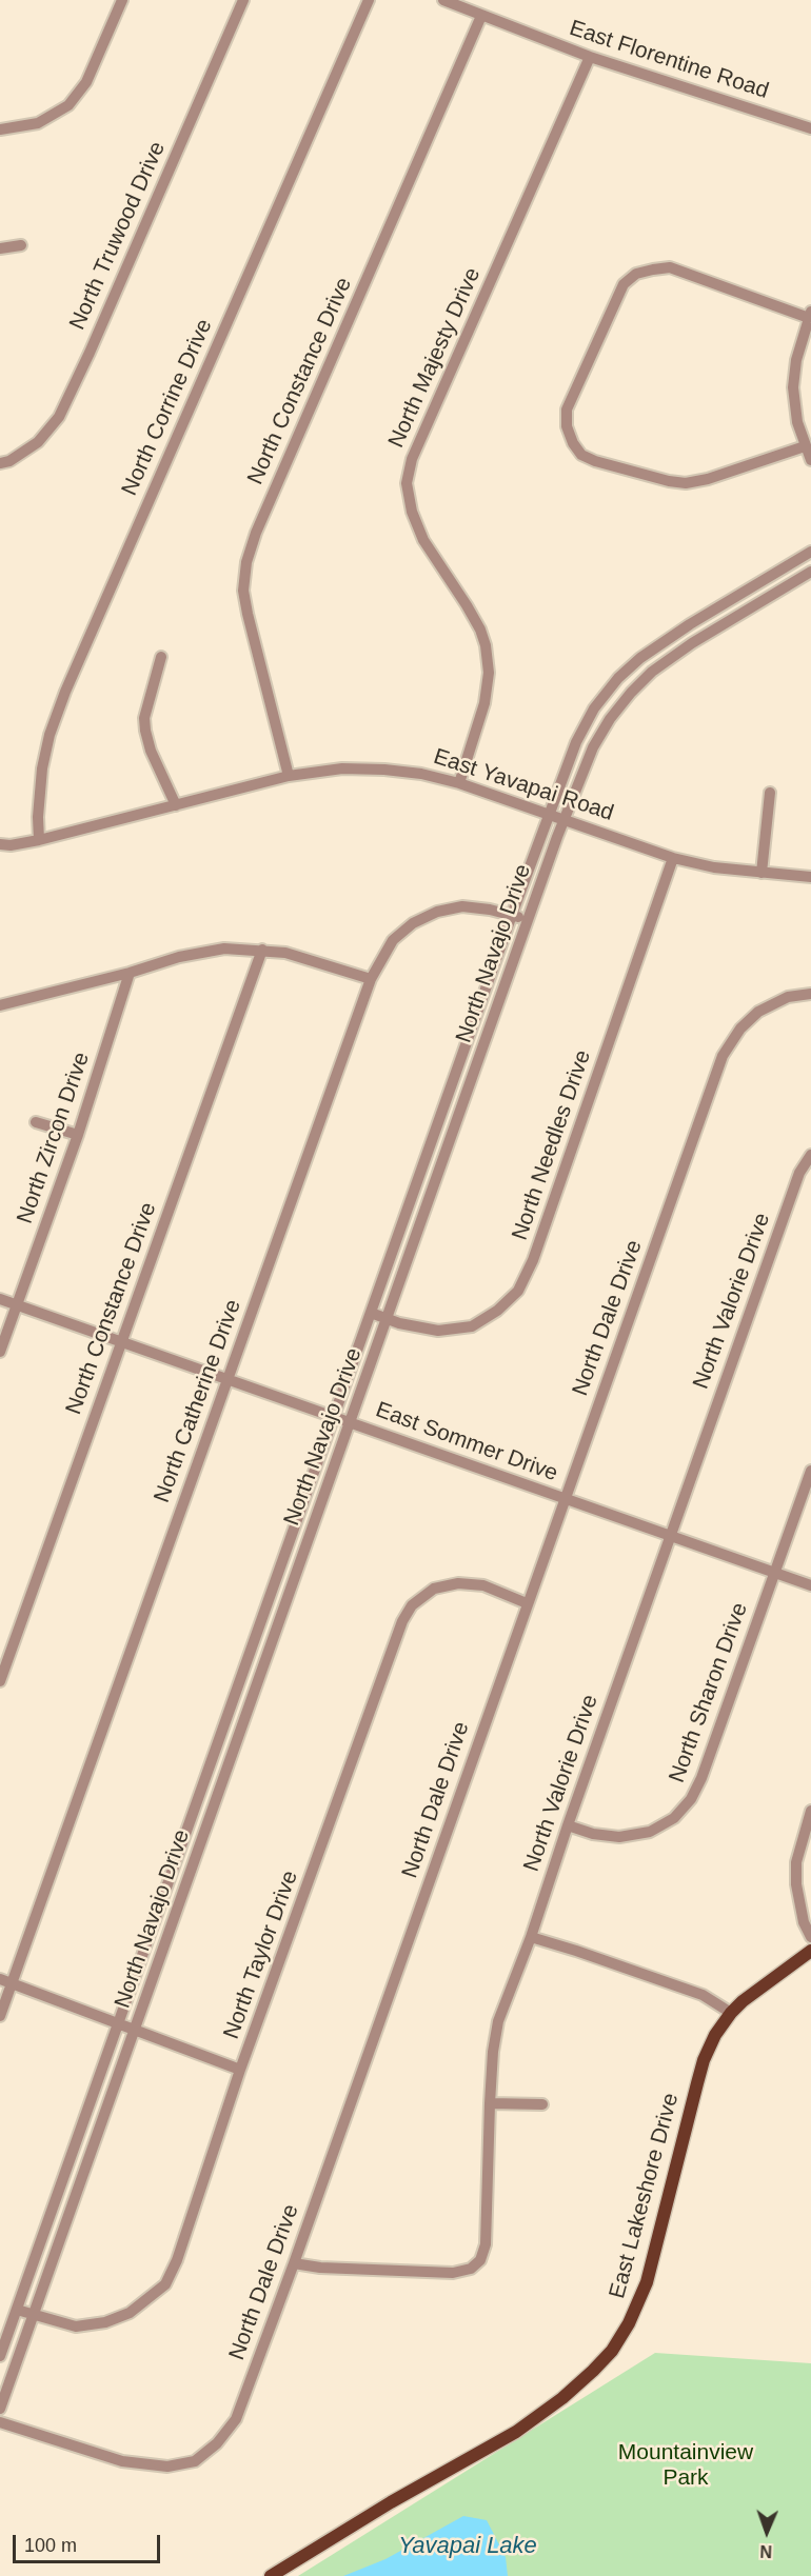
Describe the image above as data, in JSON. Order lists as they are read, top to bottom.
{
  "streets": {
    "main road": ["East Lakeshore Drive"],
    "street": [
      "East Florentine Road",
      "North Truwood Drive",
      "North Majesty Drive",
      "North Constance Drive",
      "North Corrine Drive",
      "East Yavapai Road",
      "North Navajo Drive",
      "North Zircon Drive",
      "North Needles Drive",
      "North Valorie Drive",
      "North Dale Drive",
      "North Catherine Drive",
      "East Sommer Drive",
      "North Sharon Drive",
      "North Taylor Drive"
    ]
  },
  "crossings": [
    ["East Florentine Road", "North Majesty Drive"],
    ["East Florentine Road", "North Constance Drive"],
    ["North Majesty Drive", "East Yavapai Road"],
    ["North Constance Drive", "East Yavapai Road"],
    ["North Constance Drive", "East Sommer Drive"],
    ["North Corrine Drive", "East Yavapai Road"],
    ["East Yavapai Road", "North Navajo Drive"],
    ["East Yavapai Road", "North Needles Drive"],
    ["North Navajo Drive", "North Needles Drive"],
    ["North Navajo Drive", "North Catherine Drive"],
    ["North Navajo Drive", "East Sommer Drive"],
    ["North Navajo Drive", "North Taylor Drive"],
    ["North Zircon Drive", "East Sommer Drive"],
    ["North Valorie Drive", "North Dale Drive"],
    ["North Valorie Drive", "East Sommer Drive"],
    ["North Valorie Drive", "North Sharon Drive"],
    ["North Dale Drive", "East Sommer Drive"],
    ["North Dale Drive", "North Taylor Drive"],
    ["North Catherine Drive", "East Sommer Drive"],
    ["East Sommer Drive", "North Sharon Drive"]
  ],
  "water": ["Yavapai Lake"],
  "parks": ["Mountainview Park"],
  "scale_bar": "100 m",
  "north": "bottom"
}
